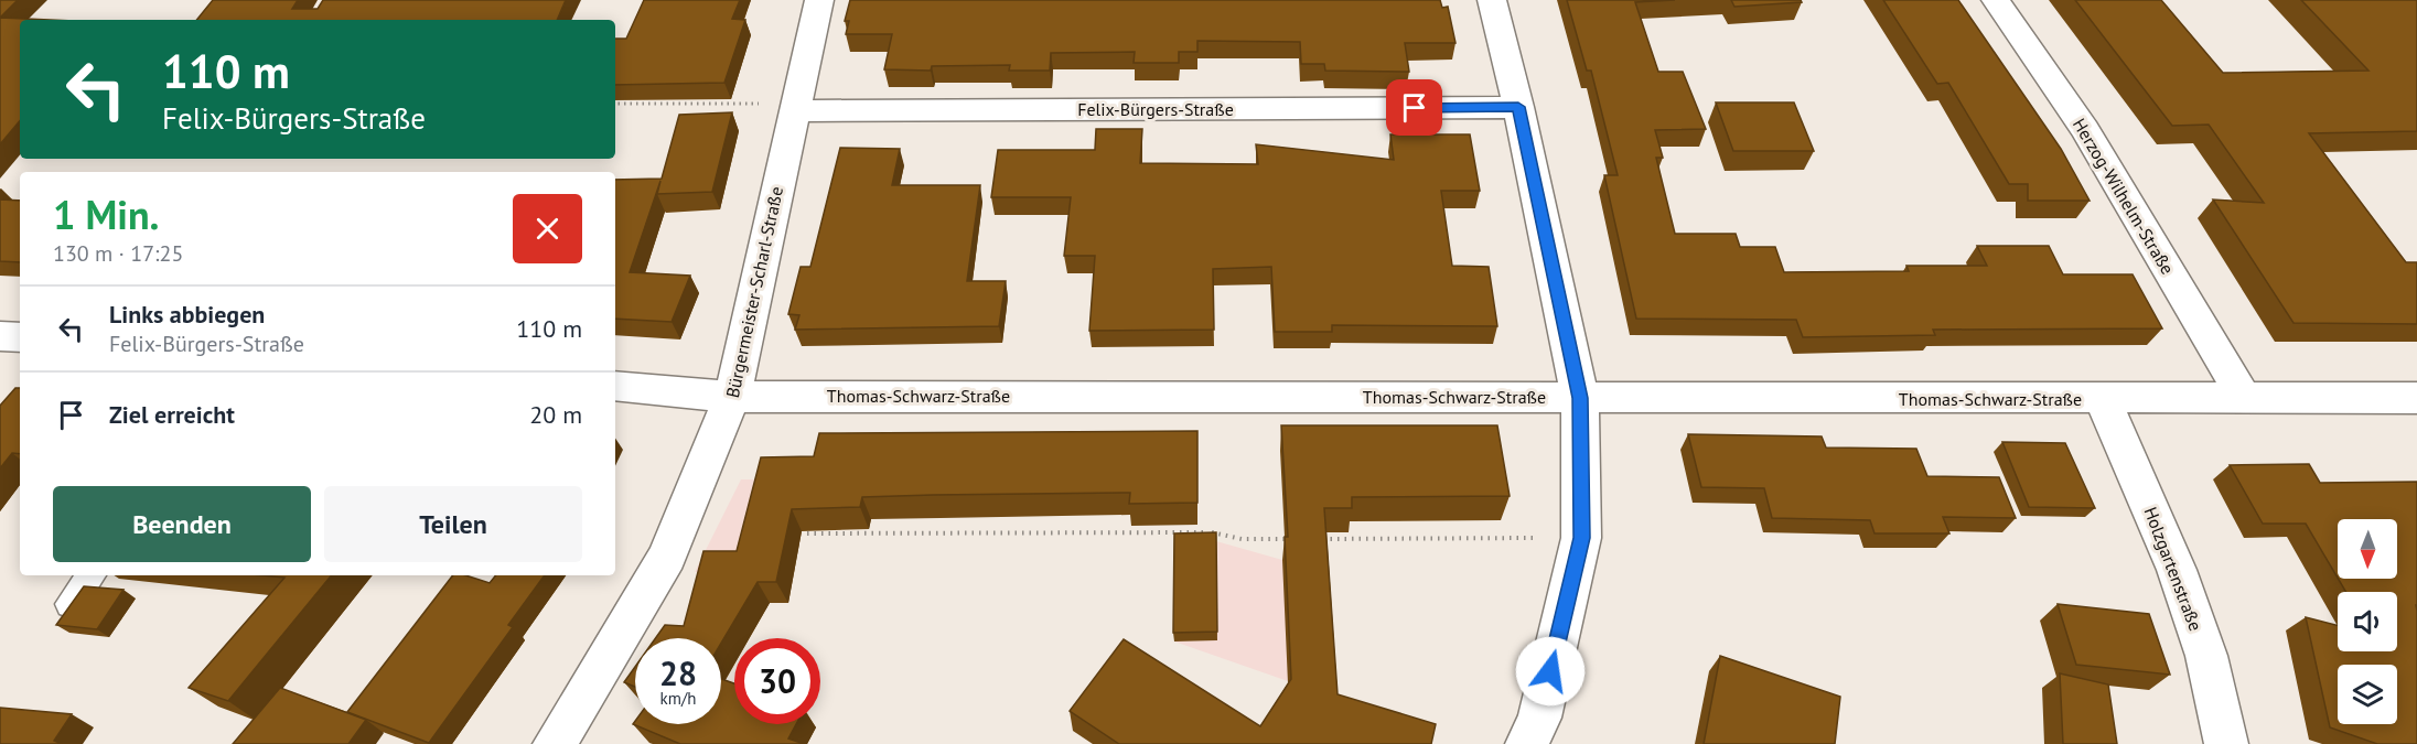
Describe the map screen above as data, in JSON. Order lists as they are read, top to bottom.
{
  "streets": {
    "street": [
      "Felix-Bürgers-Straße",
      "Herzog-Wilhelm-Straße",
      "Bürgermeister-Scharl-Straße",
      "Thomas-Schwarz-Straße",
      "Holzgartenstraße"
    ]
  },
  "crossings": [
    ["Felix-Bürgers-Straße", "Bürgermeister-Scharl-Straße"],
    ["Herzog-Wilhelm-Straße", "Thomas-Schwarz-Straße"],
    ["Bürgermeister-Scharl-Straße", "Thomas-Schwarz-Straße"],
    ["Thomas-Schwarz-Straße", "Holzgartenstraße"]
  ],
  "north": "bottom",
  "page": {
    "turn": ["110 m", "Felix-Bürgers-Straße"],
    "heading": ["1 Min.", "130 m · 17:25"],
    "list": [
      {
        "name": "Links abbiegen",
        "note": "Felix-Bürgers-Straße",
        "value": "110 m"
      },
      {
        "name": "Ziel erreicht",
        "value": "20 m"
      }
    ],
    "buttons": ["Beenden", "Teilen"],
    "speed": "28 km/h",
    "limit": "30"
  }
}
